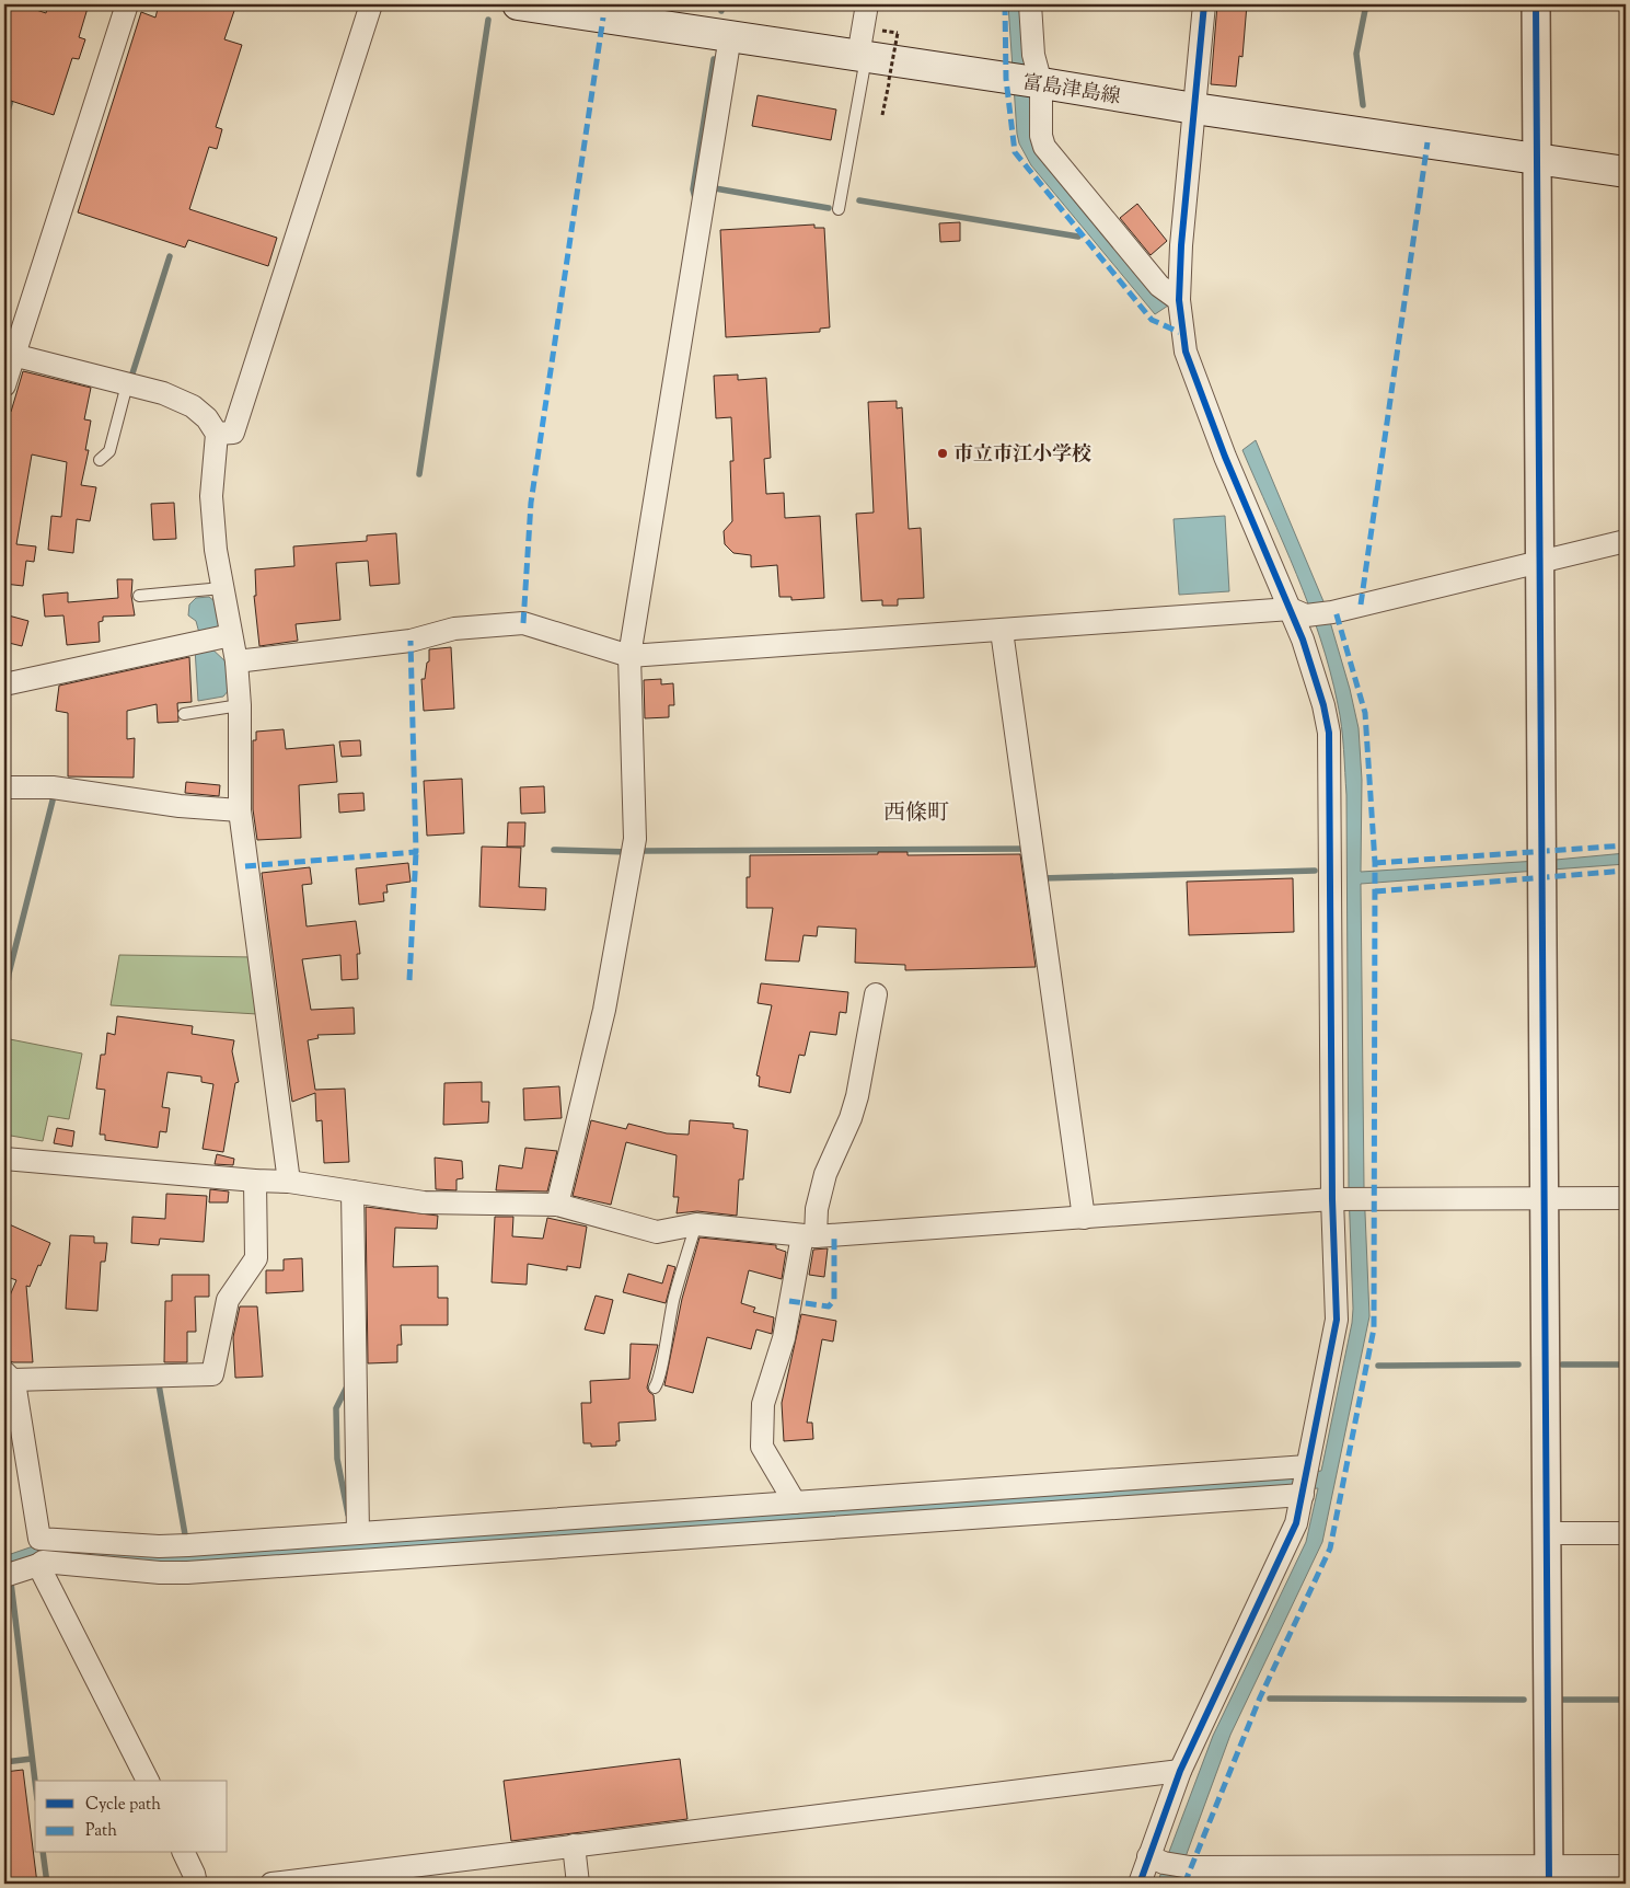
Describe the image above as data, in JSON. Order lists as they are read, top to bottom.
{
  "streets": {
    "main road": ["富島津島線"]
  },
  "districts": ["西條町"],
  "places": ["市立市江小学校"],
  "legend": ["Cycle path", "Path"]
}
